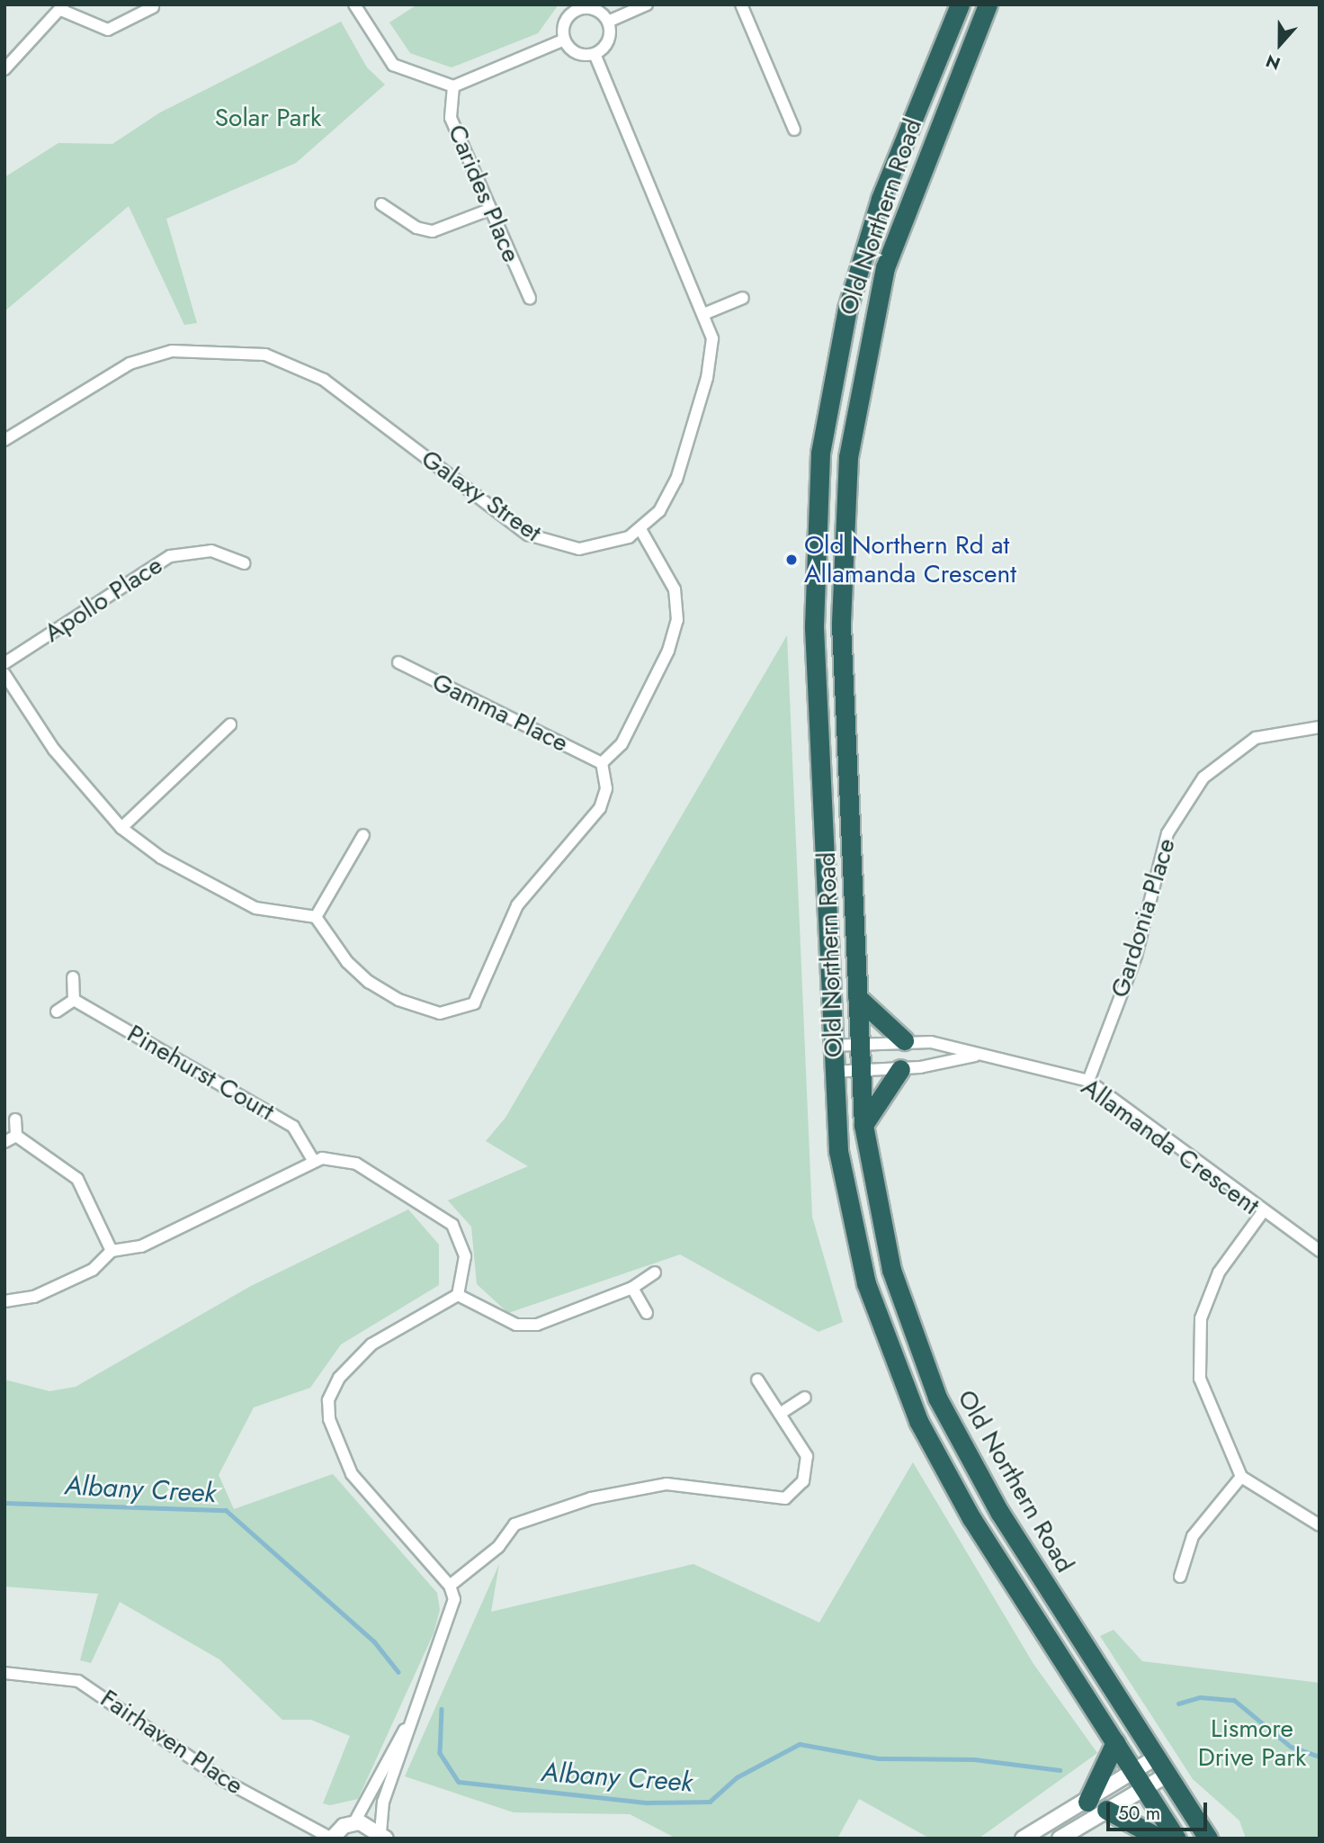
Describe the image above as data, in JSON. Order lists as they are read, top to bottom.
{
  "streets": {
    "highway": ["Old Northern Road"],
    "street": [
      "Carides Place",
      "Galaxy Street",
      "Apollo Place",
      "Gamma Place",
      "Gardonia Place",
      "Pinehurst Court",
      "Allamanda Crescent",
      "Fairhaven Place"
    ]
  },
  "crossings": [
    ["Old Northern Road", "Allamanda Crescent"],
    ["Gardonia Place", "Allamanda Crescent"]
  ],
  "water": ["Albany Creek"],
  "parks": ["Solar Park", "Lismore Drive Park"],
  "places": ["Old Northern Rd at Allamanda Crescent"],
  "scale_bar": "50 m",
  "north": "bottom"
}
